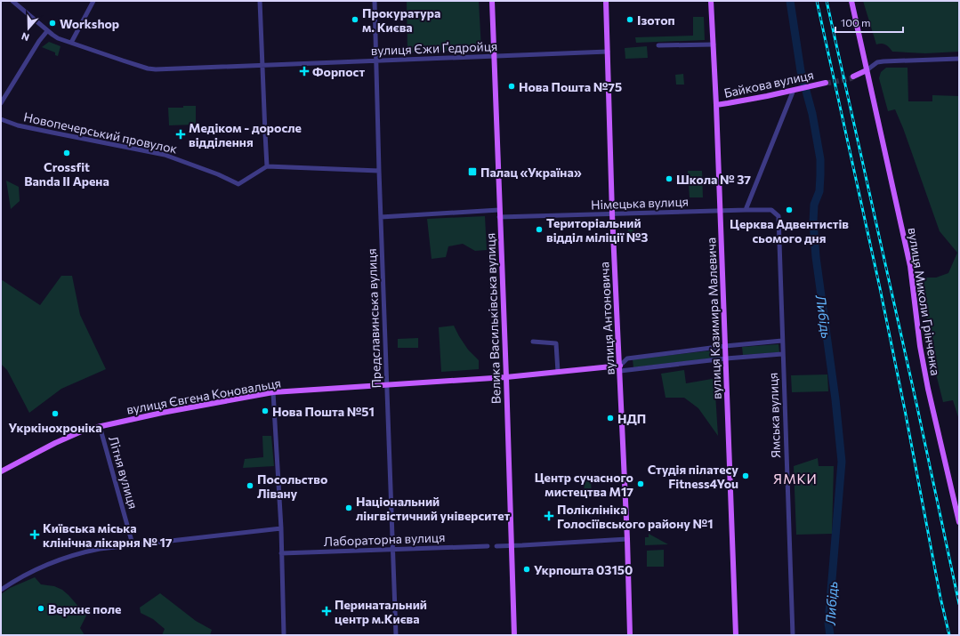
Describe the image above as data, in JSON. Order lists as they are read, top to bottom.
{
  "streets": {
    "main road": [
      "Байкова вулиця",
      "вулиця Миколи Грінченка",
      "Велика Васильківська вулиця",
      "вулиця Антоновича",
      "вулиця Казимира Малевича",
      "вулиця Євгена Коновальця"
    ],
    "street": [
      "вулиця Єжи Ґедройця",
      "Новопечерський провулок",
      "Німецька вулиця",
      "Предславинська вулиця",
      "Ямська вулиця",
      "Літня вулиця",
      "Лабораторна вулиця"
    ]
  },
  "crossings": [
    ["вулиця Єжи Ґедройця", "Предславинська вулиця"],
    ["вулиця Єжи Ґедройця", "Велика Васильківська вулиця"],
    ["вулиця Єжи Ґедройця", "вулиця Антоновича"],
    ["Байкова вулиця", "вулиця Казимира Малевича"],
    ["Німецька вулиця", "Велика Васильківська вулиця"],
    ["Німецька вулиця", "вулиця Антоновича"],
    ["Німецька вулиця", "вулиця Казимира Малевича"],
    ["Німецька вулиця", "Ямська вулиця"],
    ["Предславинська вулиця", "вулиця Євгена Коновальця"],
    ["Предславинська вулиця", "Лабораторна вулиця"],
    ["Велика Васильківська вулиця", "вулиця Євгена Коновальця"],
    ["вулиця Антоновича", "вулиця Євгена Коновальця"],
    ["вулиця Євгена Коновальця", "Літня вулиця"]
  ],
  "districts": ["ЯМКИ"],
  "water": ["Либідь"],
  "places": {
    "other": [
      "Прокуратура м. Києва",
      "Ізотоп",
      "Workshop",
      "Нова Пошта №75",
      "Crossfit Banda II Арена",
      "Школа № 37",
      "Церква Адвентистів сьомого дня",
      "Територіальний відділ міліції №3",
      "Нова Пошта №51",
      "Укркінохроніка",
      "НДП",
      "Студія пілатесу Fitness4You",
      "Центр сучасного мистецтва M17",
      "Посольство Лівану",
      "Національний лінгвістичний університет",
      "Укрпошта 03150",
      "Верхнє поле"
    ],
    "health": [
      "Форпост",
      "Медіком - доросле відділення",
      "Поліклініка Голосіївського району №1",
      "Київська міська клінічна лікарня № 17",
      "Перинатальний центр м.Києва"
    ],
    "transit": ["Палац «Україна»"]
  },
  "scale_bar": "100 m",
  "north": "bottom"
}
